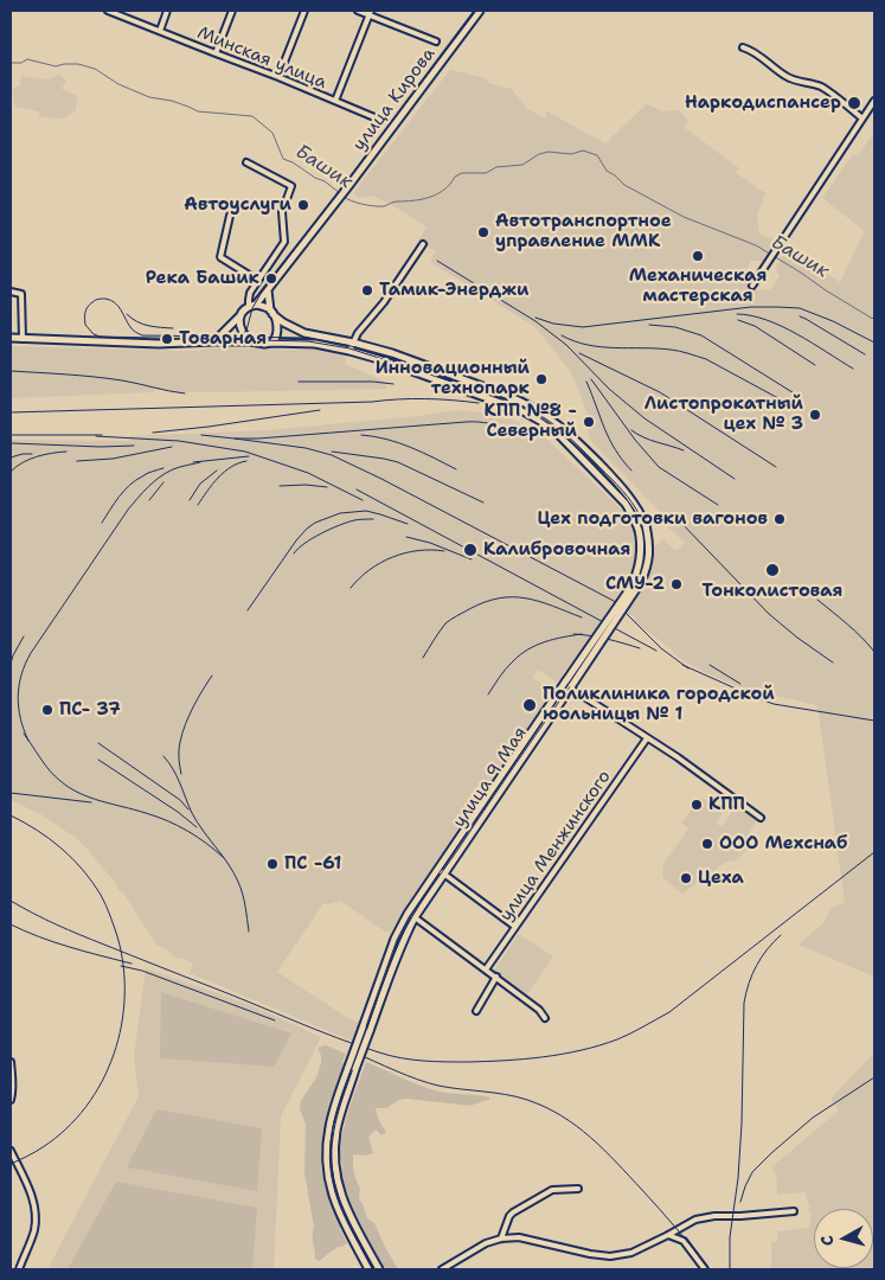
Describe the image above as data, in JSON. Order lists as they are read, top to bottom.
{
  "streets": {
    "main road": ["улица Кирова", "улица 9 Мая"],
    "street": ["Минская улица", "улица Менжинского"]
  },
  "crossings": [
    ["улица Кирова", "улица 9 Мая"]
  ],
  "water": ["Башик"],
  "places": [
    "Наркодиспансер",
    "Автоуслуги",
    "Автотранспортное управление ММК",
    "Механическая мастерская",
    "Река Башик",
    "Тамик-Энерджи",
    "Товарная",
    "Инновационный технопарк",
    "Листопрокатный цех № 3",
    "КПП №8 - Северный",
    "Цех подготовки вагонов",
    "Калибровочная",
    "Тонколистовая",
    "СМУ-2",
    "Поликлиника городской юольницы № 1",
    "ПС- 37",
    "КПП",
    "ООО Мехснаб",
    "ПС -61",
    "Цеха"
  ],
  "north": "left"
}
